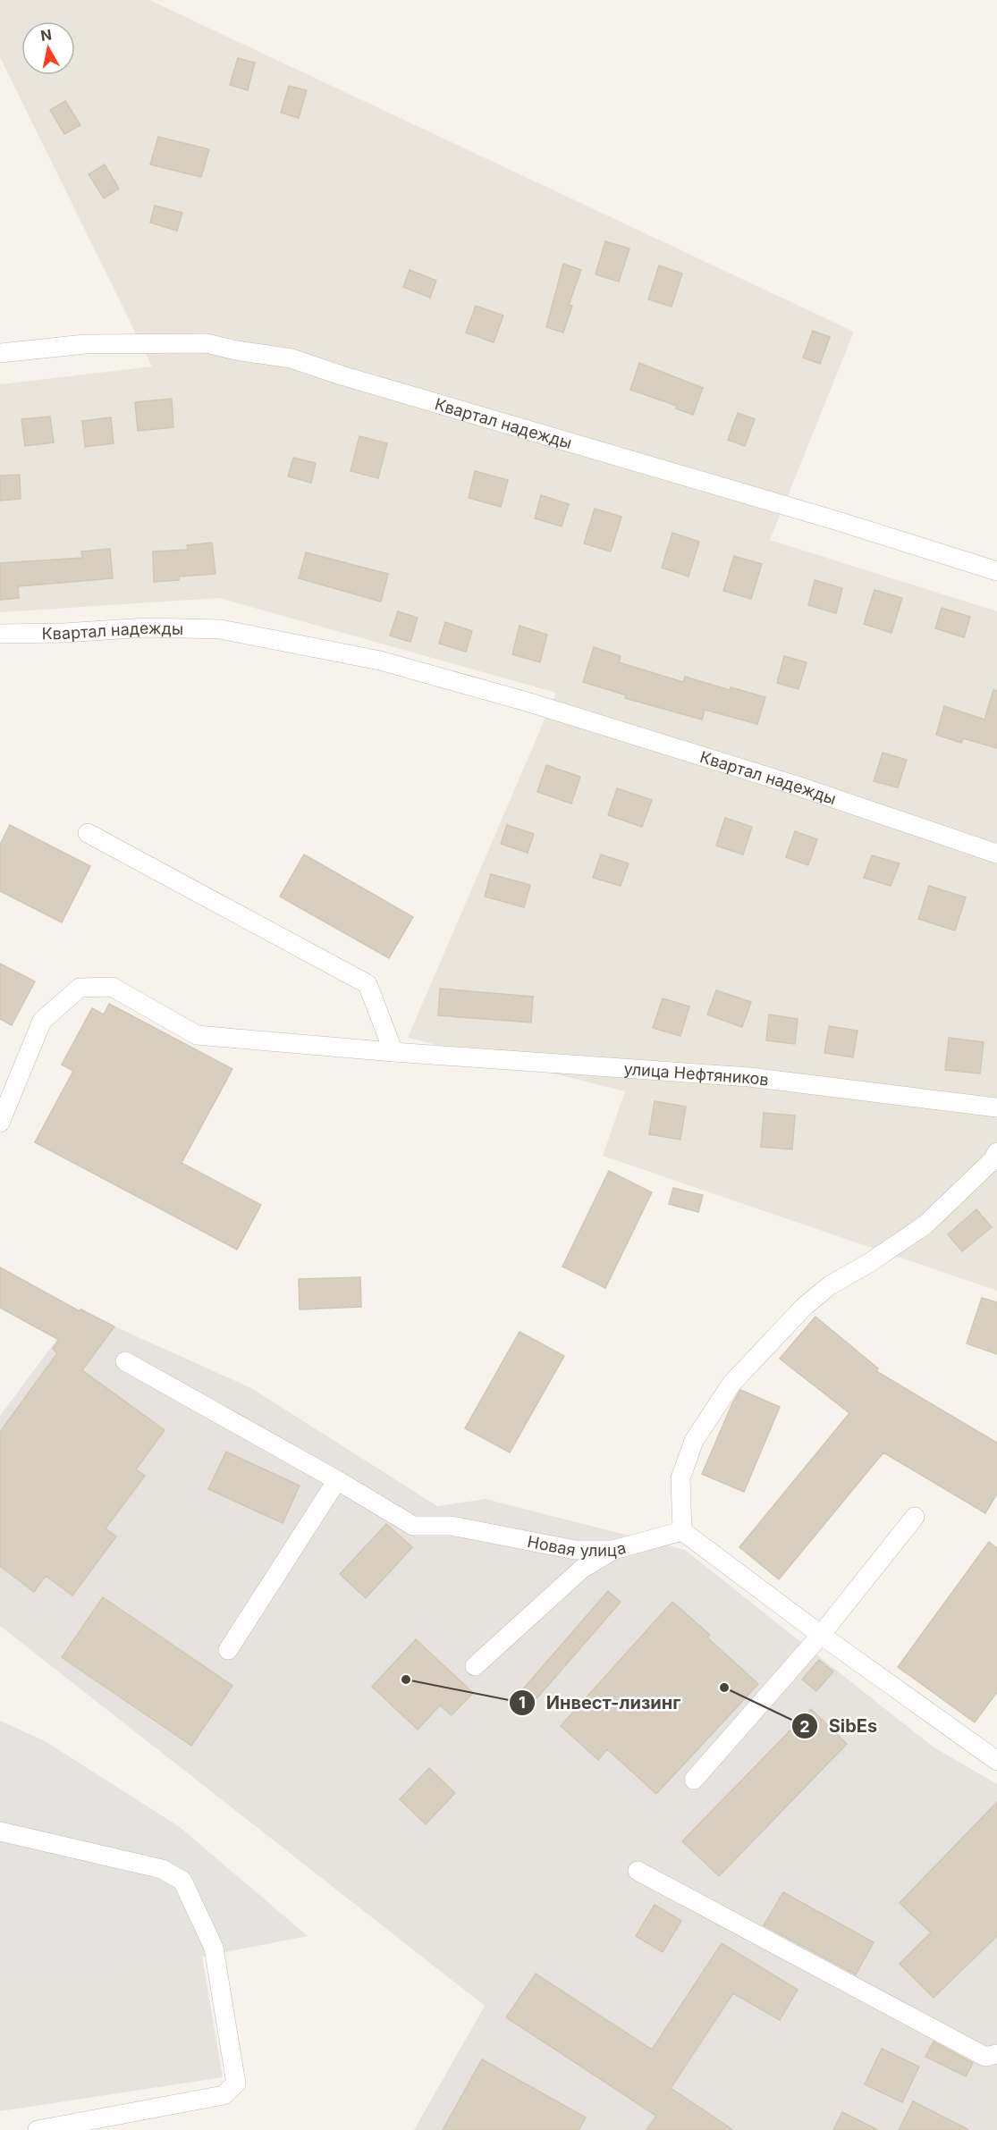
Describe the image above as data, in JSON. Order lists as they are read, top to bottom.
{
  "streets": {
    "street": ["Квартал надежды", "улица Нефтяников", "Новая улица"]
  },
  "places": ["Инвест-лизинг", "SibEs"],
  "north": "top"
}
